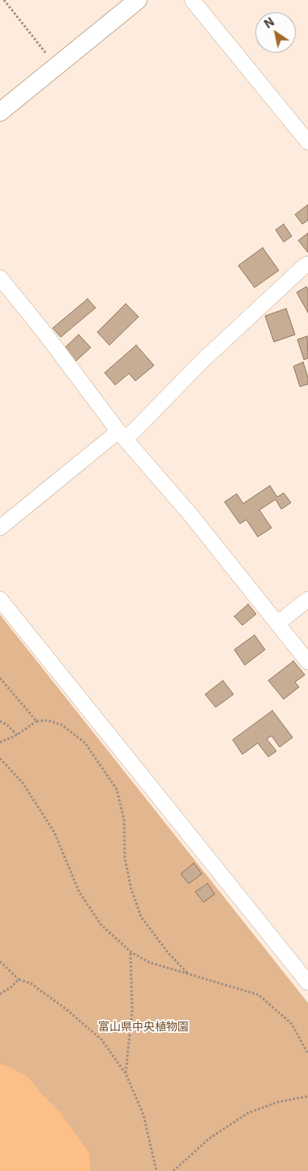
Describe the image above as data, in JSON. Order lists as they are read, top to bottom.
{
  "parks": ["富山県中央植物園"],
  "north": "top left"
}
